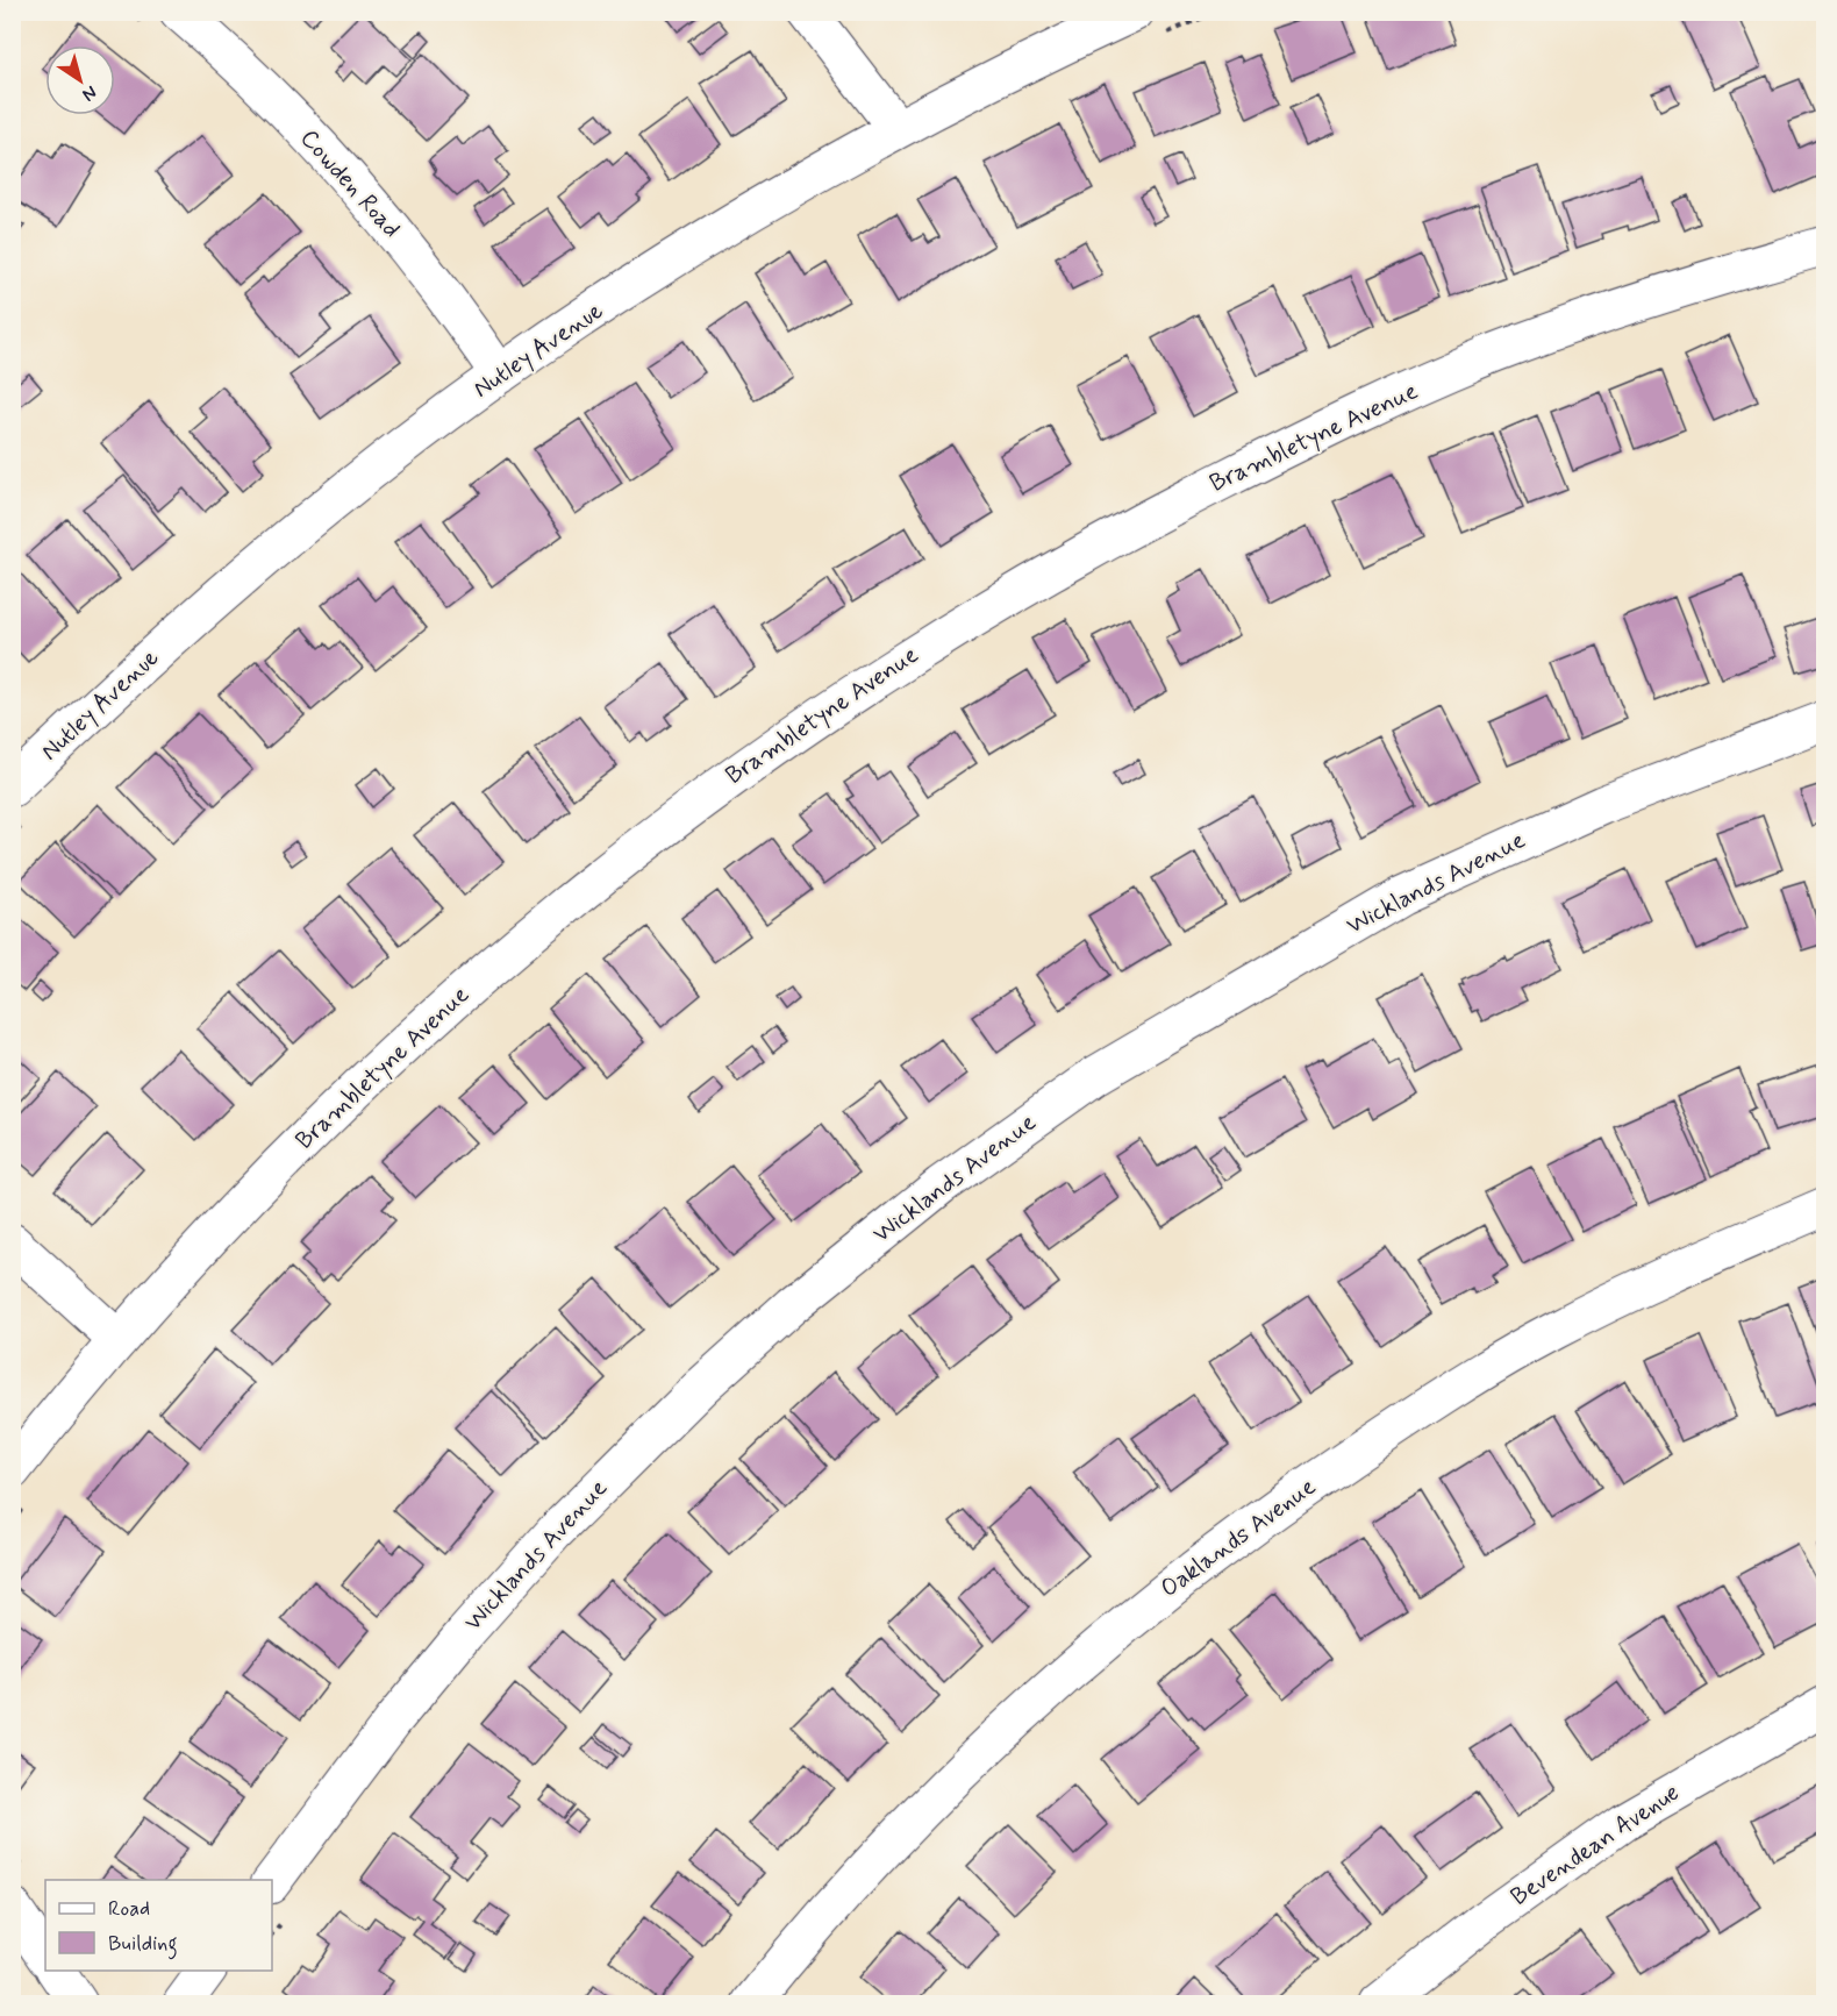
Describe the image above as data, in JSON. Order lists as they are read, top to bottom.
{
  "streets": {
    "street": [
      "Cowden Road",
      "Nutley Avenue",
      "Brambletyne Avenue",
      "Wicklands Avenue",
      "Oaklands Avenue",
      "Bevendean Avenue"
    ]
  },
  "crossings": [
    ["Cowden Road", "Nutley Avenue"]
  ],
  "legend": ["Road", "Building"],
  "north": "bottom right"
}
